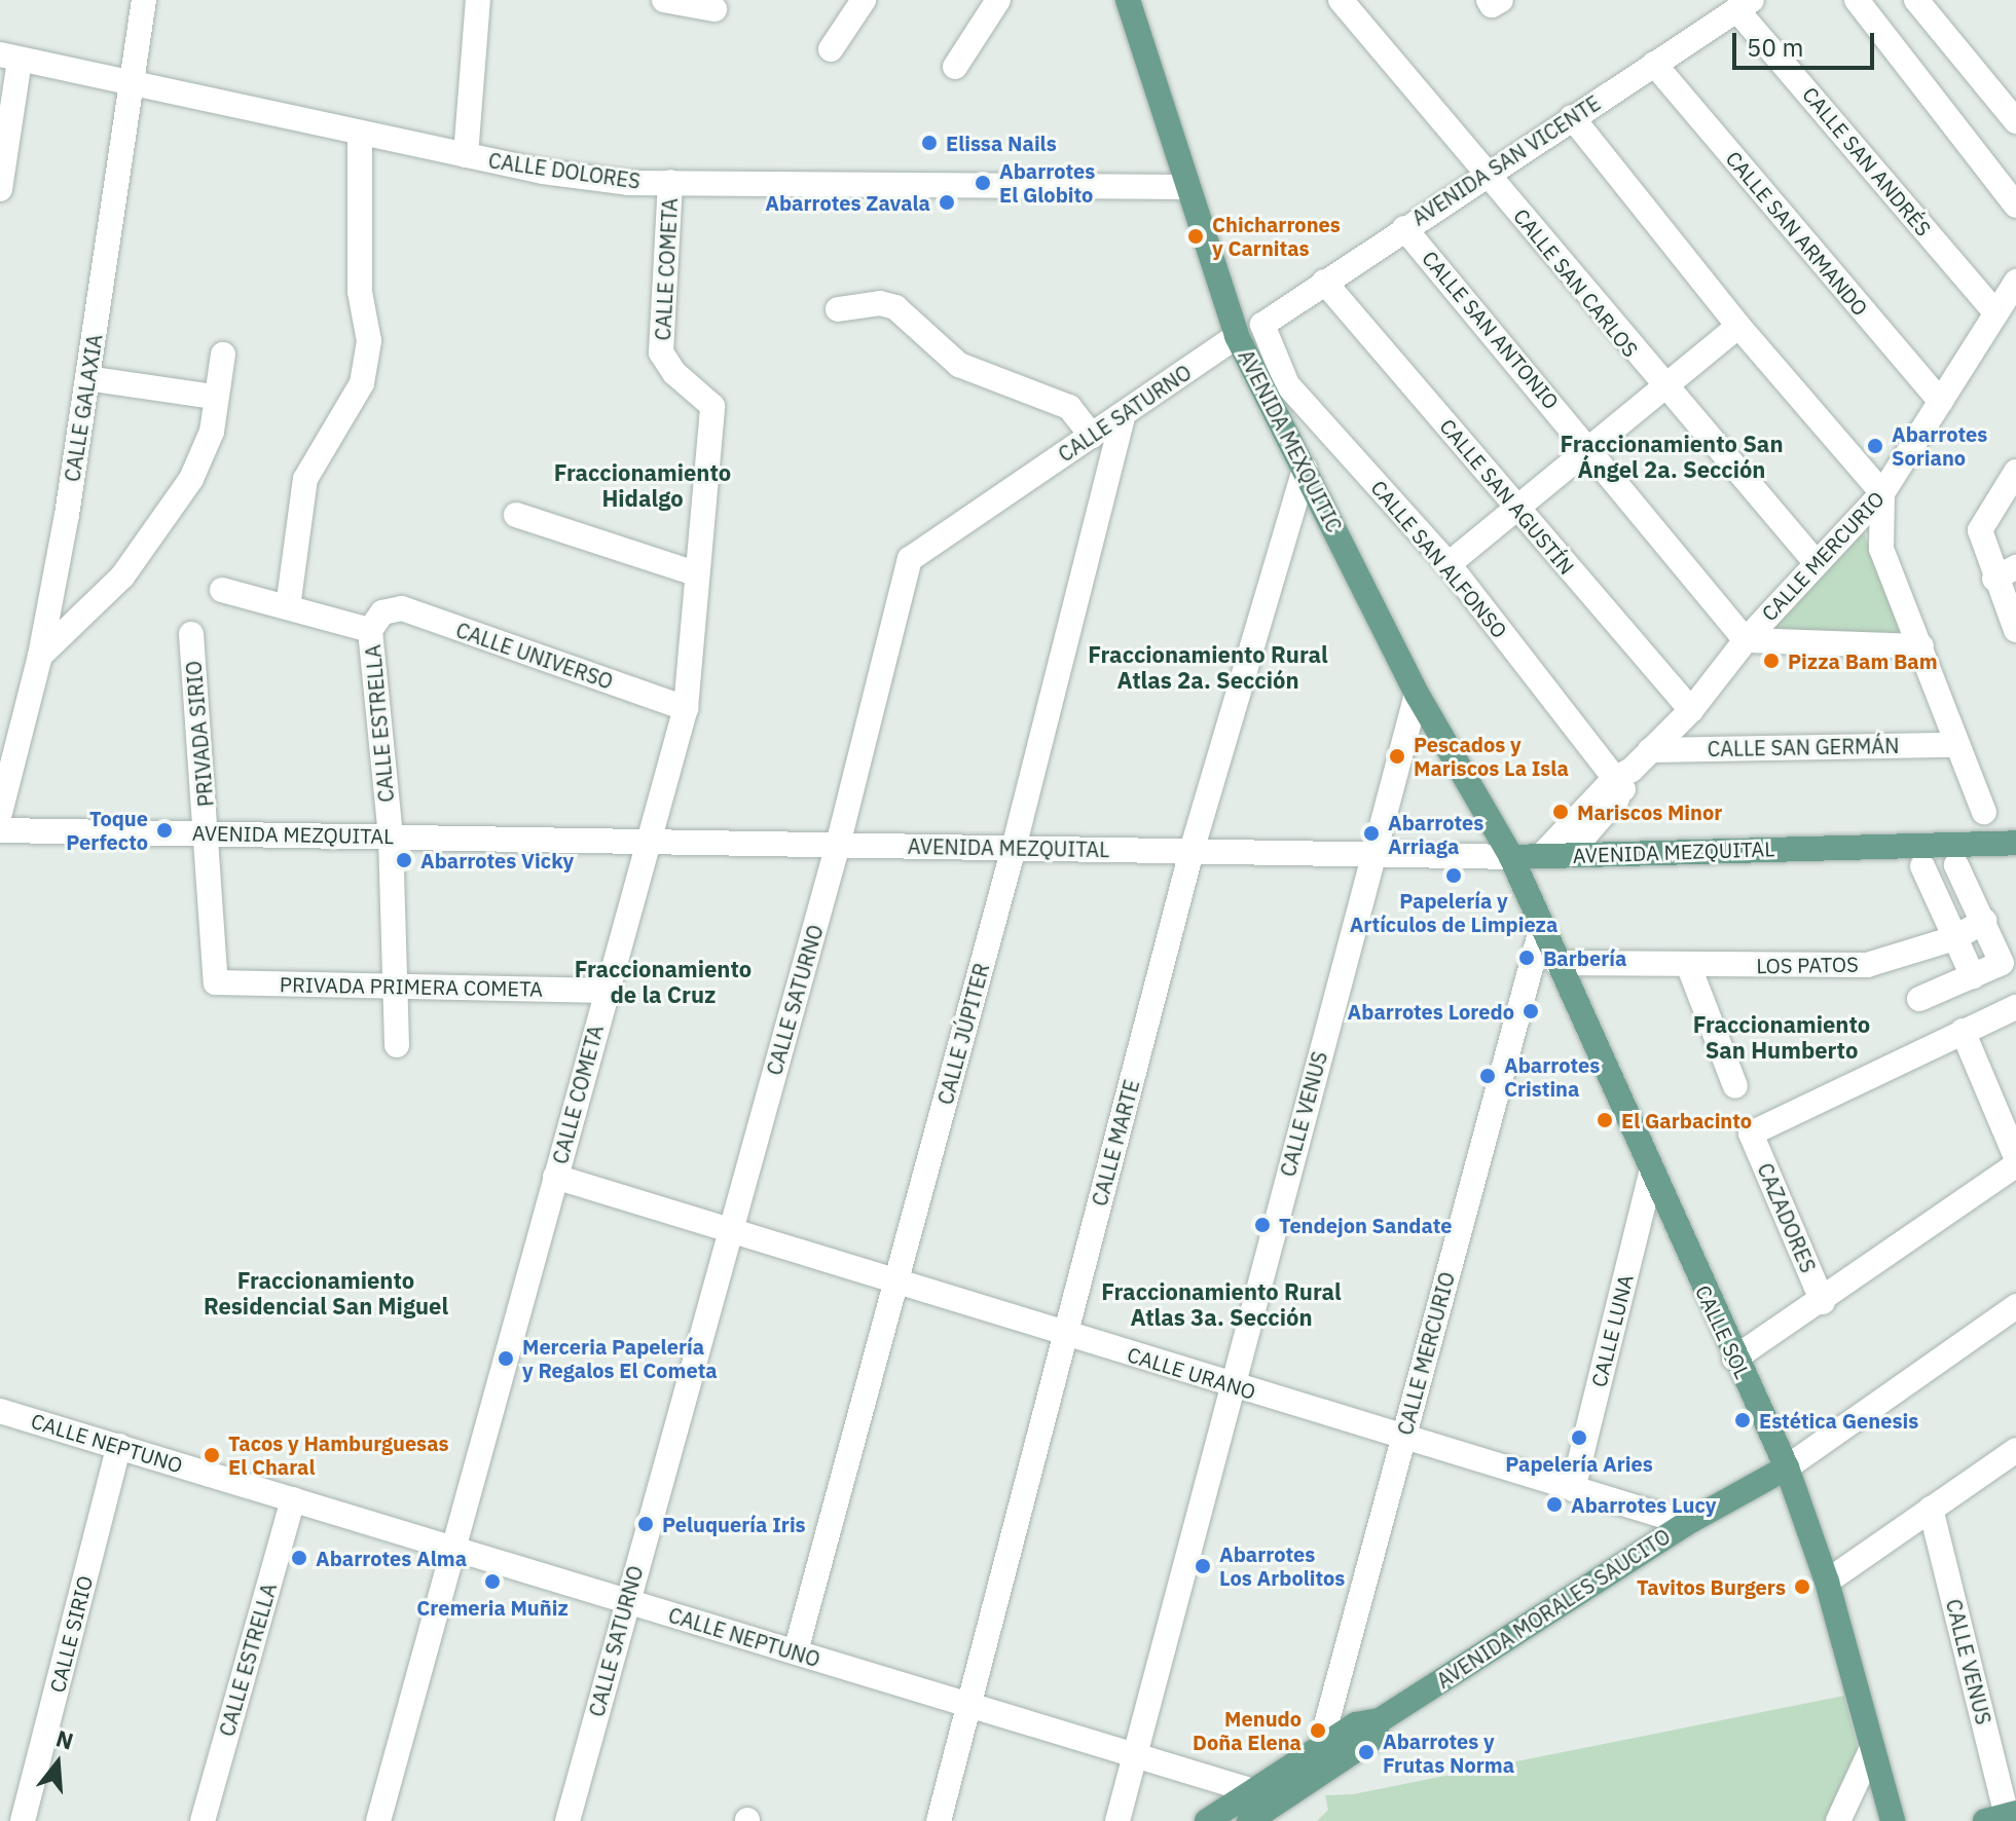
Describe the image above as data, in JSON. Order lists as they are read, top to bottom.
{
  "streets": {
    "main road": [
      "AVENIDA MEXQUITIC",
      "AVENIDA MEZQUITAL",
      "CALLE SOL",
      "AVENIDA MORALES SAUCITO"
    ],
    "street": [
      "AVENIDA SAN VICENTE",
      "CALLE SAN ANDRÉS",
      "CALLE DOLORES",
      "CALLE SAN ARMANDO",
      "CALLE COMETA",
      "CALLE SAN CARLOS",
      "CALLE SAN ANTONIO",
      "CALLE GALAXIA",
      "CALLE SATURNO",
      "CALLE SAN AGUSTÍN",
      "CALLE MERCURIO",
      "CALLE SAN ALFONSO",
      "CALLE UNIVERSO",
      "CALLE ESTRELLA",
      "PRIVADA SIRIO",
      "CALLE SAN GERMÁN",
      "LOS PATOS",
      "PRIVADA PRIMERA COMETA",
      "CALLE JÚPITER",
      "CALLE VENUS",
      "CALLE MARTE",
      "CAZADORES",
      "CALLE LUNA",
      "CALLE URANO",
      "CALLE NEPTUNO",
      "CALLE SIRIO"
    ]
  },
  "crossings": [
    ["AVENIDA SAN VICENTE", "CALLE SAN ANDRÉS"],
    ["AVENIDA SAN VICENTE", "CALLE SAN ARMANDO"],
    ["AVENIDA SAN VICENTE", "CALLE SAN CARLOS"],
    ["AVENIDA SAN VICENTE", "CALLE SAN ANTONIO"],
    ["AVENIDA SAN VICENTE", "CALLE SAN AGUSTÍN"],
    ["AVENIDA SAN VICENTE", "CALLE SAN ALFONSO"],
    ["CALLE SAN ANDRÉS", "CALLE MERCURIO"],
    ["CALLE DOLORES", "CALLE COMETA"],
    ["CALLE DOLORES", "CALLE GALAXIA"],
    ["CALLE DOLORES", "AVENIDA MEXQUITIC"],
    ["CALLE SAN ARMANDO", "CALLE MERCURIO"],
    ["CALLE COMETA", "CALLE UNIVERSO"],
    ["CALLE COMETA", "AVENIDA MEZQUITAL"],
    ["CALLE COMETA", "PRIVADA PRIMERA COMETA"],
    ["CALLE COMETA", "CALLE URANO"],
    ["CALLE COMETA", "CALLE NEPTUNO"],
    ["CALLE SAN CARLOS", "CALLE MERCURIO"],
    ["CALLE SAN ANTONIO", "CALLE MERCURIO"],
    ["CALLE SATURNO", "AVENIDA MEXQUITIC"],
    ["CALLE SATURNO", "AVENIDA MEZQUITAL"],
    ["CALLE SATURNO", "CALLE JÚPITER"],
    ["CALLE SATURNO", "CALLE URANO"],
    ["CALLE SATURNO", "CALLE NEPTUNO"],
    ["AVENIDA MEXQUITIC", "AVENIDA MEZQUITAL"],
    ["AVENIDA MEXQUITIC", "CALLE VENUS"],
    ["AVENIDA MEXQUITIC", "CALLE MARTE"],
    ["AVENIDA MEXQUITIC", "CALLE SOL"],
    ["CALLE SAN AGUSTÍN", "CALLE MERCURIO"],
    ["CALLE MERCURIO", "CALLE SAN ALFONSO"],
    ["CALLE MERCURIO", "CALLE SAN GERMÁN"],
    ["CALLE MERCURIO", "AVENIDA MEZQUITAL"],
    ["CALLE MERCURIO", "CALLE SOL"],
    ["CALLE MERCURIO", "CALLE URANO"],
    ["CALLE MERCURIO", "AVENIDA MORALES SAUCITO"],
    ["CALLE UNIVERSO", "CALLE ESTRELLA"],
    ["CALLE ESTRELLA", "AVENIDA MEZQUITAL"],
    ["CALLE ESTRELLA", "PRIVADA PRIMERA COMETA"],
    ["CALLE ESTRELLA", "CALLE NEPTUNO"],
    ["PRIVADA SIRIO", "AVENIDA MEZQUITAL"],
    ["PRIVADA SIRIO", "PRIVADA PRIMERA COMETA"],
    ["AVENIDA MEZQUITAL", "CALLE JÚPITER"],
    ["AVENIDA MEZQUITAL", "CALLE VENUS"],
    ["AVENIDA MEZQUITAL", "CALLE MARTE"],
    ["AVENIDA MEZQUITAL", "CALLE SOL"],
    ["LOS PATOS", "CALLE SOL"],
    ["CALLE JÚPITER", "CALLE URANO"],
    ["CALLE JÚPITER", "CALLE NEPTUNO"],
    ["CALLE VENUS", "CALLE URANO"],
    ["CALLE VENUS", "CALLE NEPTUNO"],
    ["CALLE MARTE", "CALLE URANO"],
    ["CALLE MARTE", "CALLE NEPTUNO"],
    ["CALLE LUNA", "CALLE SOL"],
    ["CALLE LUNA", "CALLE URANO"],
    ["CALLE SOL", "AVENIDA MORALES SAUCITO"],
    ["CALLE URANO", "AVENIDA MORALES SAUCITO"],
    ["CALLE NEPTUNO", "AVENIDA MORALES SAUCITO"],
    ["CALLE NEPTUNO", "CALLE SIRIO"]
  ],
  "districts": [
    "Fraccionamiento San Ángel 2a. Sección",
    "Fraccionamiento Hidalgo",
    "Fraccionamiento Rural Atlas 2a. Sección",
    "Fraccionamiento de la Cruz",
    "Fraccionamiento San Humberto",
    "Fraccionamiento Residencial San Miguel",
    "Fraccionamiento Rural Atlas 3a. Sección"
  ],
  "places": [
    "Elissa Nails",
    "Abarrotes El Globito",
    "Abarrotes Zavala",
    "Chicharrones y Carnitas",
    "Abarrotes Soriano",
    "Pizza Bam Bam",
    "Pescados y Mariscos La Isla",
    "Mariscos Minor",
    "Toque Perfecto",
    "Abarrotes Arriaga",
    "Abarrotes Vicky",
    "Papelería y Artículos de Limpieza",
    "Barbería",
    "Abarrotes Loredo",
    "Abarrotes Cristina",
    "El Garbacinto",
    "Tendejon Sandate",
    "Merceria Papelería y Regalos El Cometa",
    "Estética Genesis",
    "Papelería Aries",
    "Tacos y Hamburguesas El Charal",
    "Abarrotes Lucy",
    "Peluquería Iris",
    "Abarrotes Alma",
    "Abarrotes Los Arbolitos",
    "Cremeria Muñiz",
    "Tavitos Burgers",
    "Menudo Doña Elena",
    "Abarrotes y Frutas Norma"
  ],
  "scale_bar": "50 m",
  "north": "top"
}
